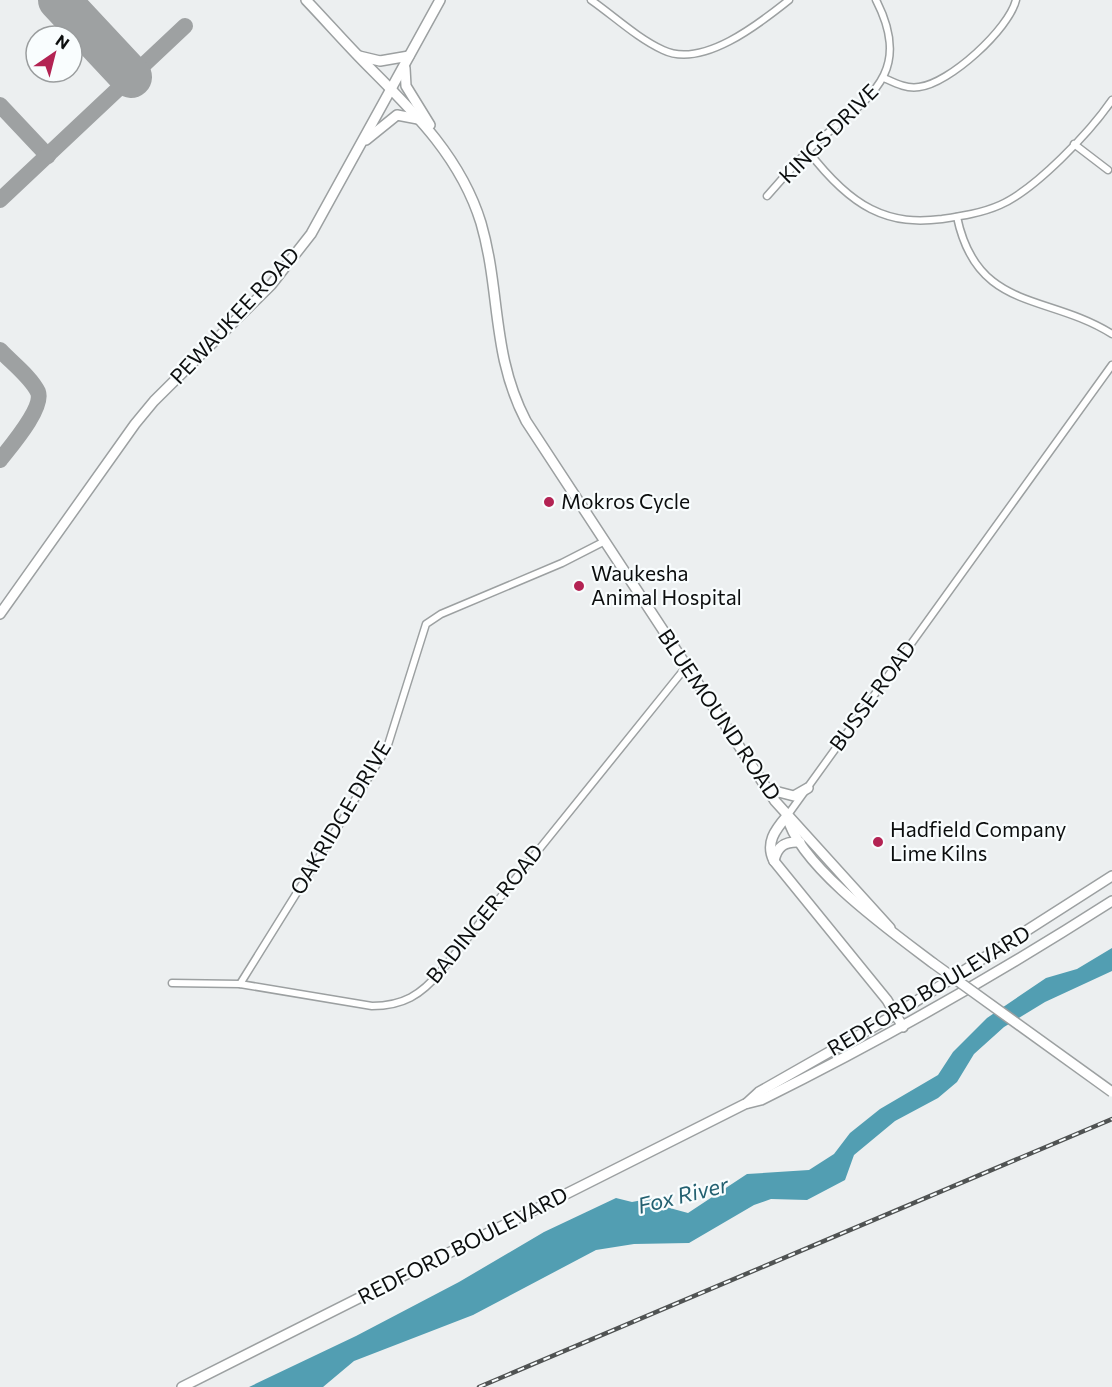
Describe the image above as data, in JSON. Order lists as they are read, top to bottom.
{
  "streets": {
    "main road": [
      "PEWAUKEE ROAD",
      "BUSSE ROAD",
      "BLUEMOUND ROAD",
      "REDFORD BOULEVARD"
    ],
    "street": ["KINGS DRIVE", "OAKRIDGE DRIVE", "BADINGER ROAD"]
  },
  "crossings": [
    ["PEWAUKEE ROAD", "BLUEMOUND ROAD"],
    ["BUSSE ROAD", "BLUEMOUND ROAD"],
    ["BLUEMOUND ROAD", "OAKRIDGE DRIVE"],
    ["BLUEMOUND ROAD", "BADINGER ROAD"],
    ["OAKRIDGE DRIVE", "BADINGER ROAD"]
  ],
  "water": ["Fox River"],
  "places": ["Mokros Cycle", "Waukesha Animal Hospital", "Hadfield Company Lime Kilns"],
  "north": "top right"
}
